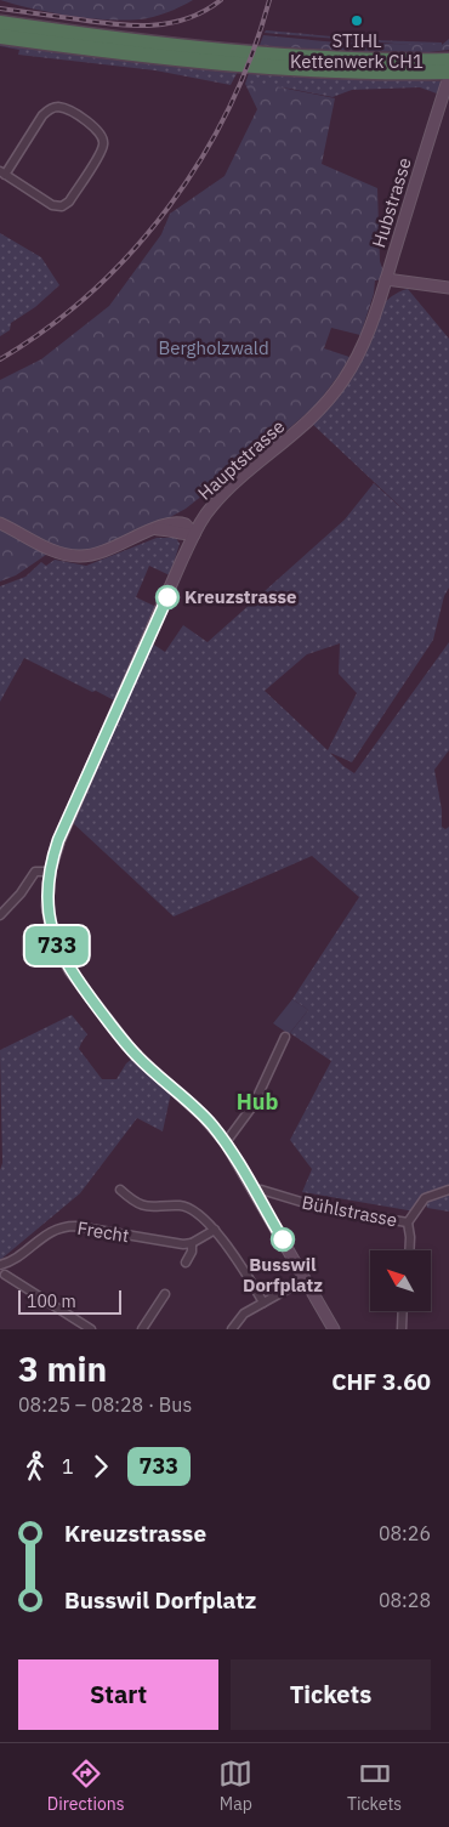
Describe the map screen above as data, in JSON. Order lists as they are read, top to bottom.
{
  "streets": {
    "street": [
      "Hubstrasse",
      "Hauptstrasse",
      "Bühlstrasse",
      "Frecht"
    ]
  },
  "crossings": [
    ["Hubstrasse", "Hauptstrasse"],
    ["Hauptstrasse", "Bühlstrasse"]
  ],
  "districts": ["Hub"],
  "parks": ["Bergholzwald"],
  "places": ["STIHL Kettenwerk CH1", "Kreuzstrasse", "Busswil Dorfplatz"],
  "lines": ["bus line 733"],
  "scale_bar": "100 m",
  "north": "top left",
  "page": {
    "on_map": "733",
    "scale": "100 m",
    "heading": ["3 min", "08:25 – 08:28 · Bus", "CHF 3.60"],
    "legs": ["1", "733"],
    "list": [
      {
        "name": "Kreuzstrasse",
        "value": "08:26"
      },
      {
        "name": "Busswil Dorfplatz",
        "value": "08:28"
      }
    ],
    "buttons": ["Start", "Tickets"],
    "tabs": ["Directions", "Map", "Tickets"]
  }
}
